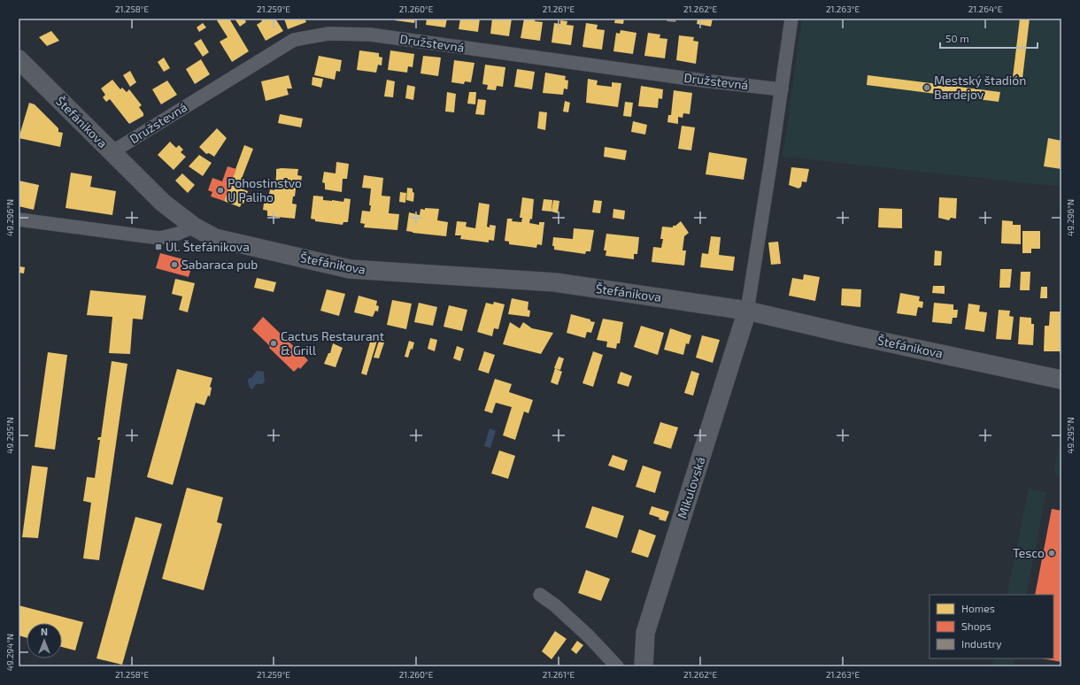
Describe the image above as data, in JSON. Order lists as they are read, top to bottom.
{
  "streets": {
    "street": ["Družstevná", "Štefánikova", "Mikulovská"]
  },
  "crossings": [
    ["Družstevná", "Štefánikova"],
    ["Štefánikova", "Mikulovská"]
  ],
  "places": {
    "other": [
      "Mestský štadión Bardejov",
      "Pohostinstvo U Paliho",
      "Sabaraca pub",
      "Cactus Restaurant & Grill",
      "Tesco"
    ],
    "transit": ["Ul. Štefánikova"]
  },
  "legend": ["Homes", "Shops", "Industry"],
  "scale_bar": "50 m",
  "north": "top",
  "coordinates": [
    "21.258°E",
    "21.259°E",
    "21.260°E",
    "21.261°E",
    "21.262°E",
    "21.263°E",
    "21.264°E",
    "49.296°N",
    "49.295°N",
    "49.294°N"
  ]
}
